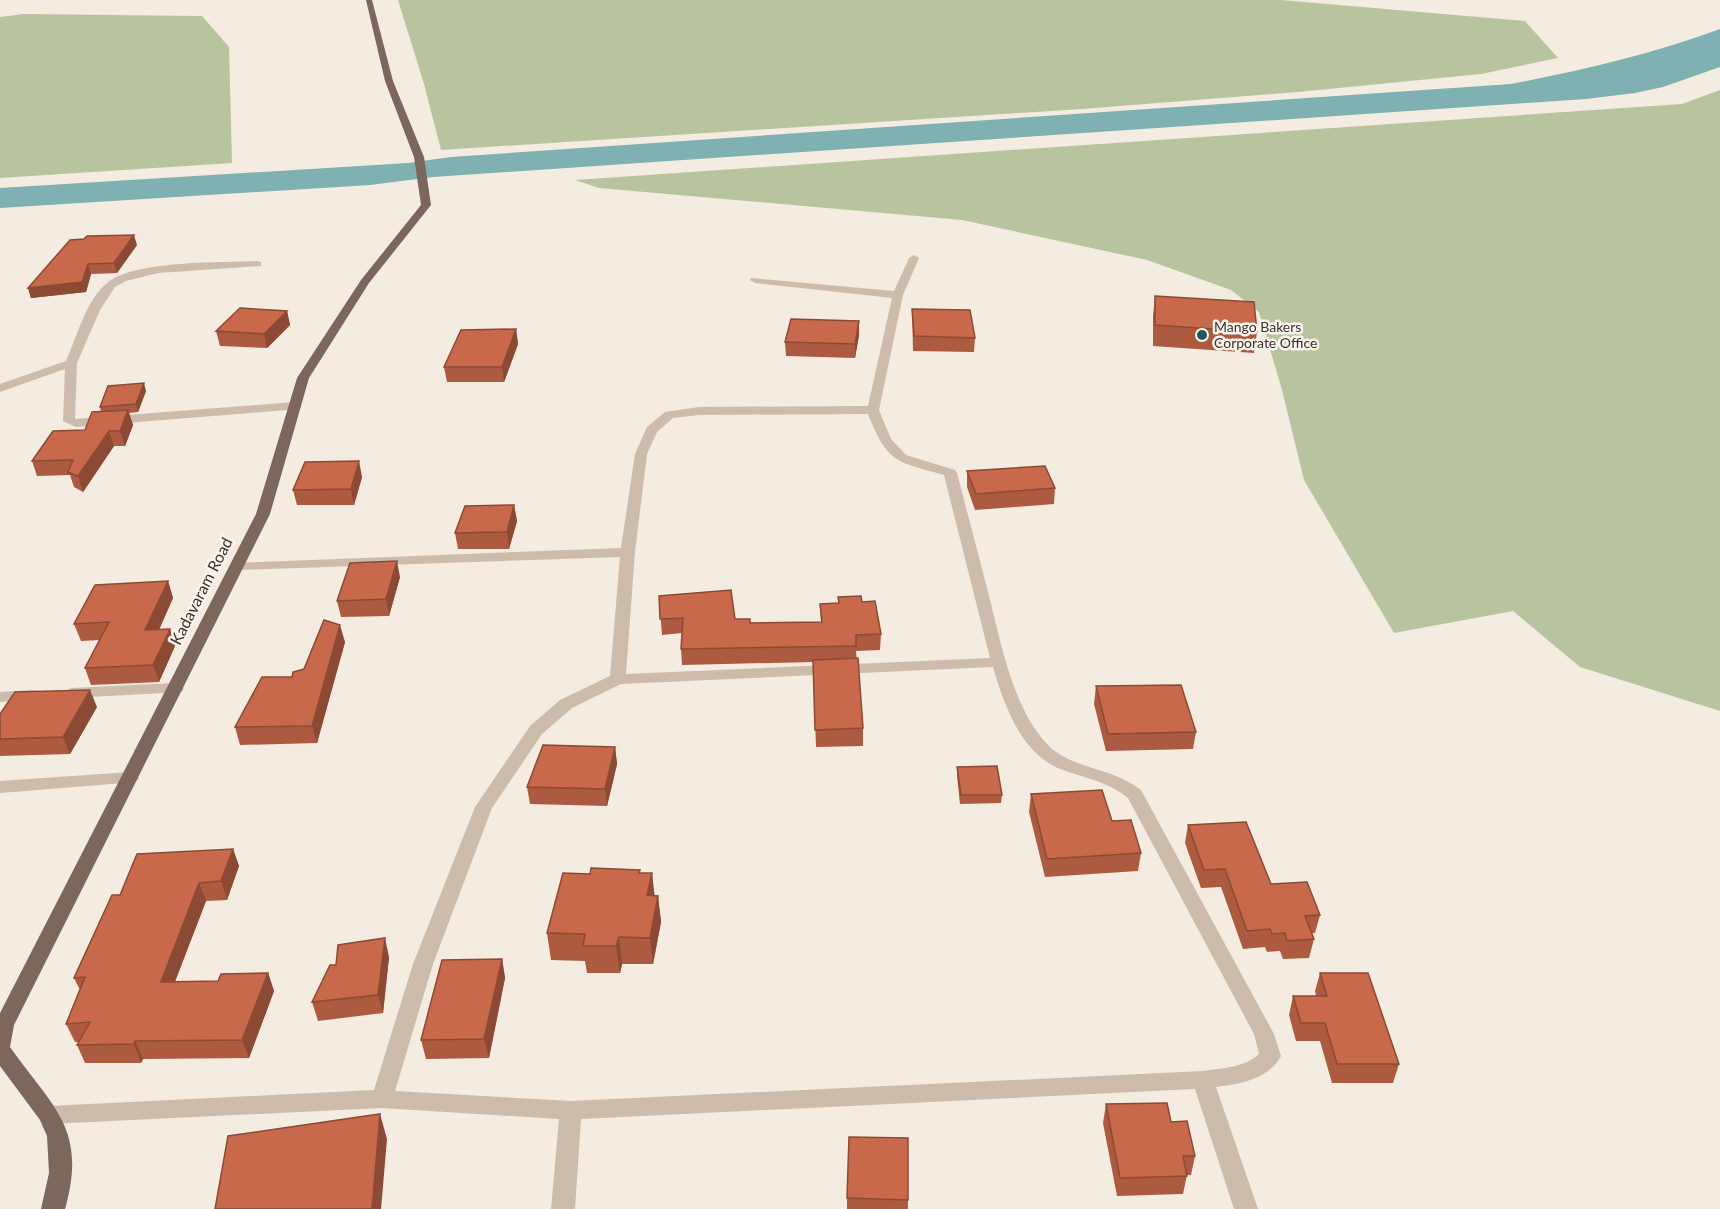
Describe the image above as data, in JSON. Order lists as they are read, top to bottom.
{
  "streets": {
    "main road": ["Kadavaram Road"]
  },
  "places": ["Mango Bakers Corporate Office"]
}
